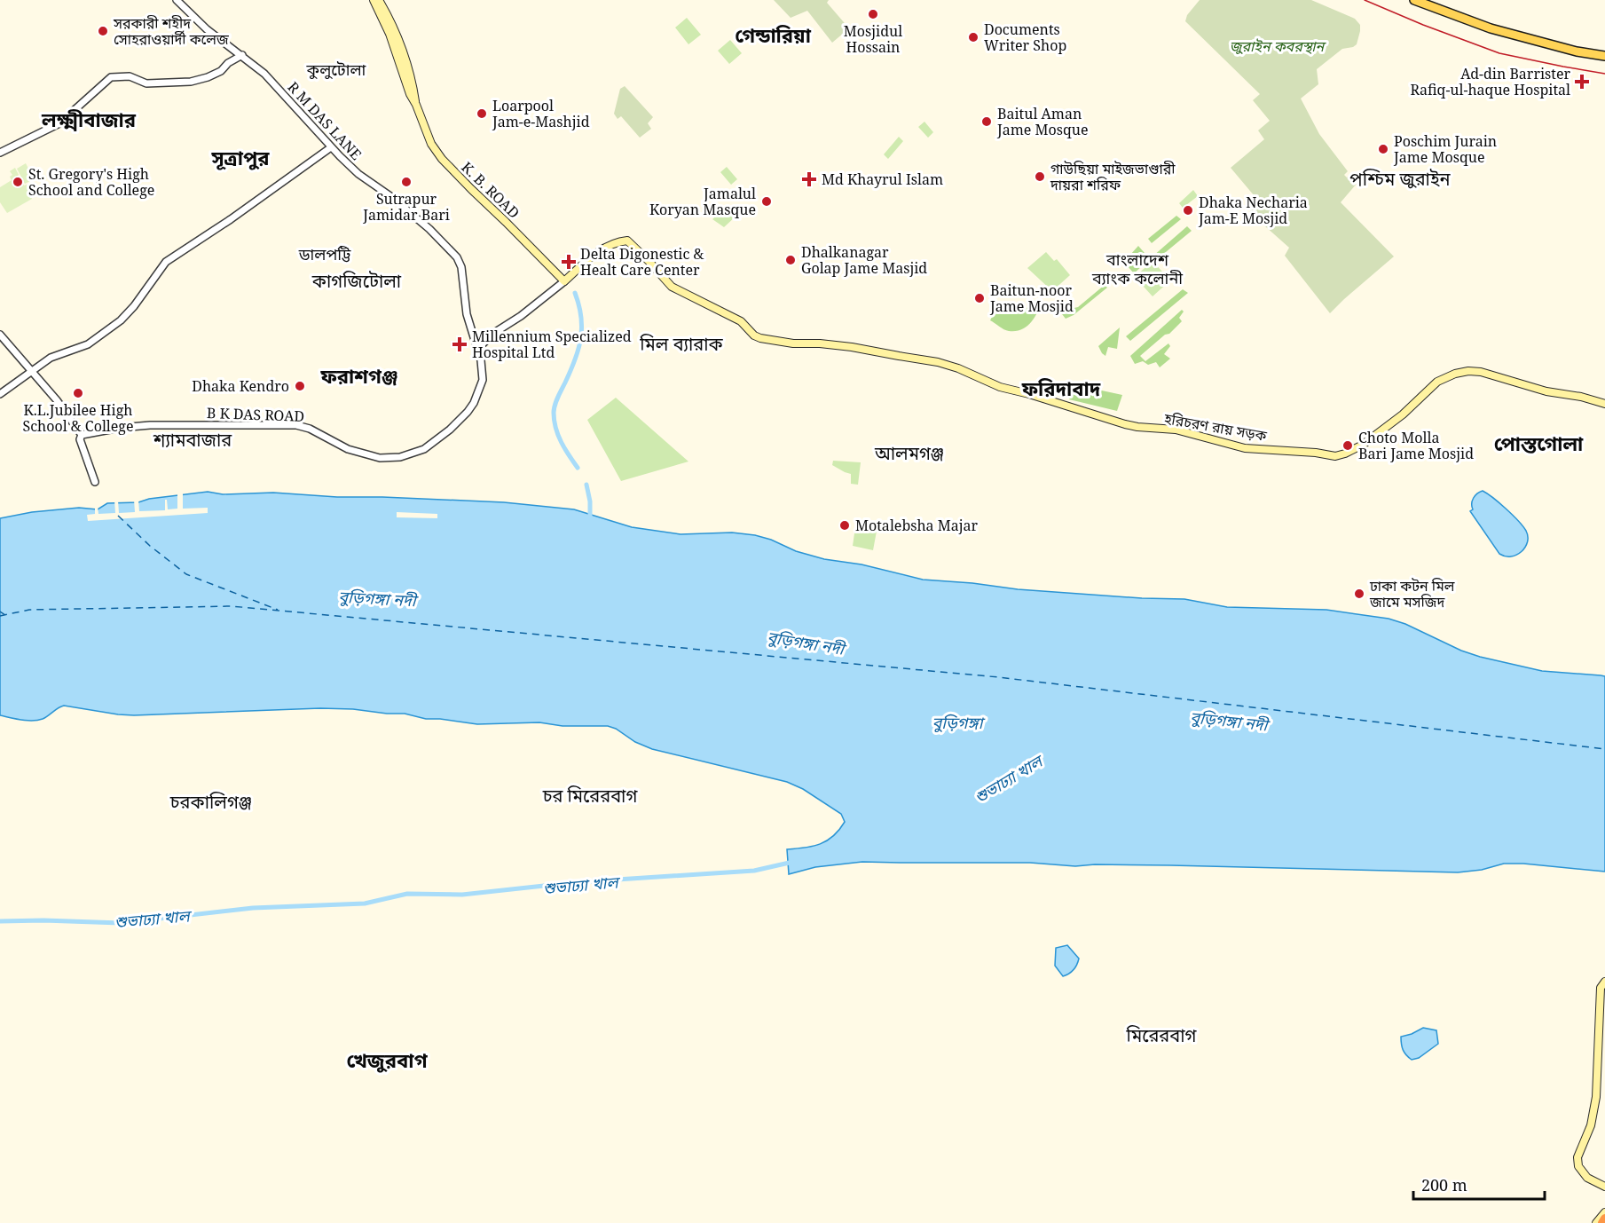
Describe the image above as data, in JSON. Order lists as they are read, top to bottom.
{
  "streets": {
    "main road": ["K. B. ROAD", "হরিচরণ রায় সড়ক"],
    "street": ["R M DAS LANE", "B K DAS ROAD"]
  },
  "crossings": [
    ["R M DAS LANE", "B K DAS ROAD"],
    ["K. B. ROAD", "হরিচরণ রায় সড়ক"]
  ],
  "districts": [
    "গেন্ডারিয়া",
    "কুলুটোলা",
    "লক্ষ্মীবাজার",
    "সূত্রাপুর",
    "পশ্চিম জুরাইন",
    "ডালপট্টি",
    "বাংলাদেশ ব্যাংক কলোনী",
    "কাগজিটোলা",
    "মিল ব্যারাক",
    "ফরাশগঞ্জ",
    "ফরিদাবাদ",
    "শ্যামবাজার",
    "পোস্তগোলা",
    "আলমগঞ্জ",
    "চর মিরেরবাগ",
    "চরকালিগঞ্জ",
    "মিরেরবাগ",
    "খেজুরবাগ"
  ],
  "water": ["বুড়িগঙ্গা নদী", "বুড়িগঙ্গা", "শুভাঢ্যা খাল"],
  "parks": ["জুরাইন কবরস্থান"],
  "places": {
    "other": [
      "Mosjidul Hossain",
      "সরকারী শহীদ সোহরাওয়ার্দী কলেজ",
      "Documents Writer Shop",
      "Loarpool Jam-e-Mashjid",
      "Baitul Aman Jame Mosque",
      "Poschim Jurain Jame Mosque",
      "গাউছিয়া মাইজভাণ্ডারী দায়রা শরিফ",
      "St. Gregory's High School and College",
      "Sutrapur Jamidar Bari",
      "Jamalul Koryan Masque",
      "Dhaka Necharia Jam-E Mosjid",
      "Dhalkanagar Golap Jame Masjid",
      "Baitun-noor Jame Mosjid",
      "Dhaka Kendro",
      "K.L.Jubilee High School & College",
      "Choto Molla Bari Jame Mosjid",
      "Motalebsha Majar",
      "ঢাকা কটন মিল জামে মসজিদ"
    ],
    "health": [
      "Ad-din Barrister Rafiq-ul-haque Hospital",
      "Md Khayrul Islam",
      "Delta Digonestic & Healt Care Center",
      "Millennium Specialized Hospital Ltd"
    ]
  },
  "scale_bar": "200 m"
}
